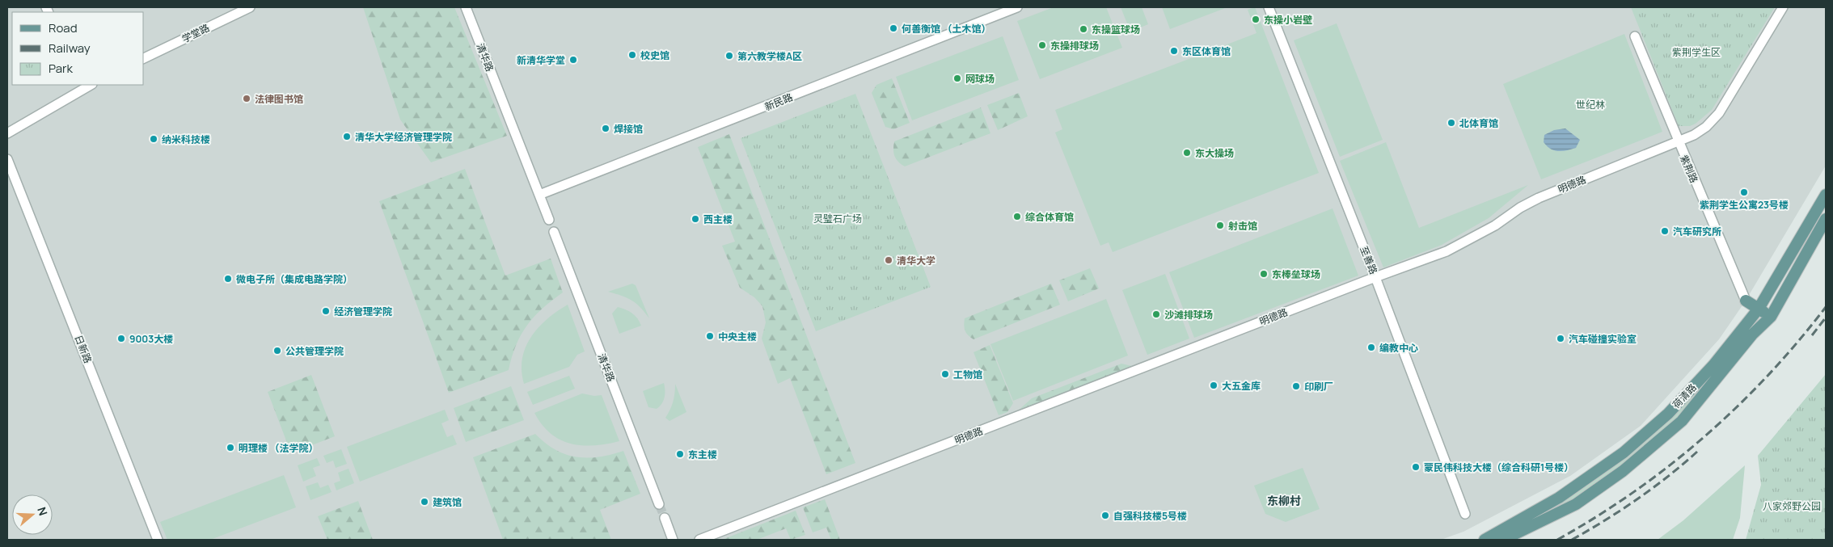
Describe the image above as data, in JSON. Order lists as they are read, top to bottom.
{
  "streets": {
    "main road": ["荷清路"],
    "street": [
      "学堂路",
      "清华路",
      "新民路",
      "紫荆路",
      "明德路",
      "至善路",
      "日新路"
    ]
  },
  "crossings": [
    ["清华路", "新民路"],
    ["紫荆路", "明德路"],
    ["明德路", "至善路"]
  ],
  "districts": ["东柳村"],
  "parks": [
    "紫荆学生区",
    "世纪林",
    "灵璧石广场",
    "八家郊野公园"
  ],
  "places": [
    "东操小岩壁",
    "何善衡馆 （土木馆）",
    "东操篮球场",
    "东操排球场",
    "东区体育馆",
    "校史馆",
    "第六教学楼A区",
    "新清华学堂",
    "网球场",
    "法律图书馆",
    "北体育馆",
    "焊接馆",
    "清华大学经济管理学院",
    "纳米科技楼",
    "东大操场",
    "紫荆学生公寓23号楼",
    "综合体育馆",
    "西主楼",
    "射击馆",
    "汽车研究所",
    "清华大学",
    "东棒垒球场",
    "微电子所（集成电路学院）",
    "经济管理学院",
    "沙滩排球场",
    "中央主楼",
    "9003大楼",
    "汽车碰撞实验室",
    "编教中心",
    "公共管理学院",
    "工物馆",
    "大五金库",
    "印刷厂",
    "明理楼 （法学院）",
    "东主楼",
    "蒙民伟科技大楼（综合科研1号楼）",
    "建筑馆",
    "自强科技楼5号楼"
  ],
  "legend": ["Road", "Railway", "Park"],
  "north": "right"
}
